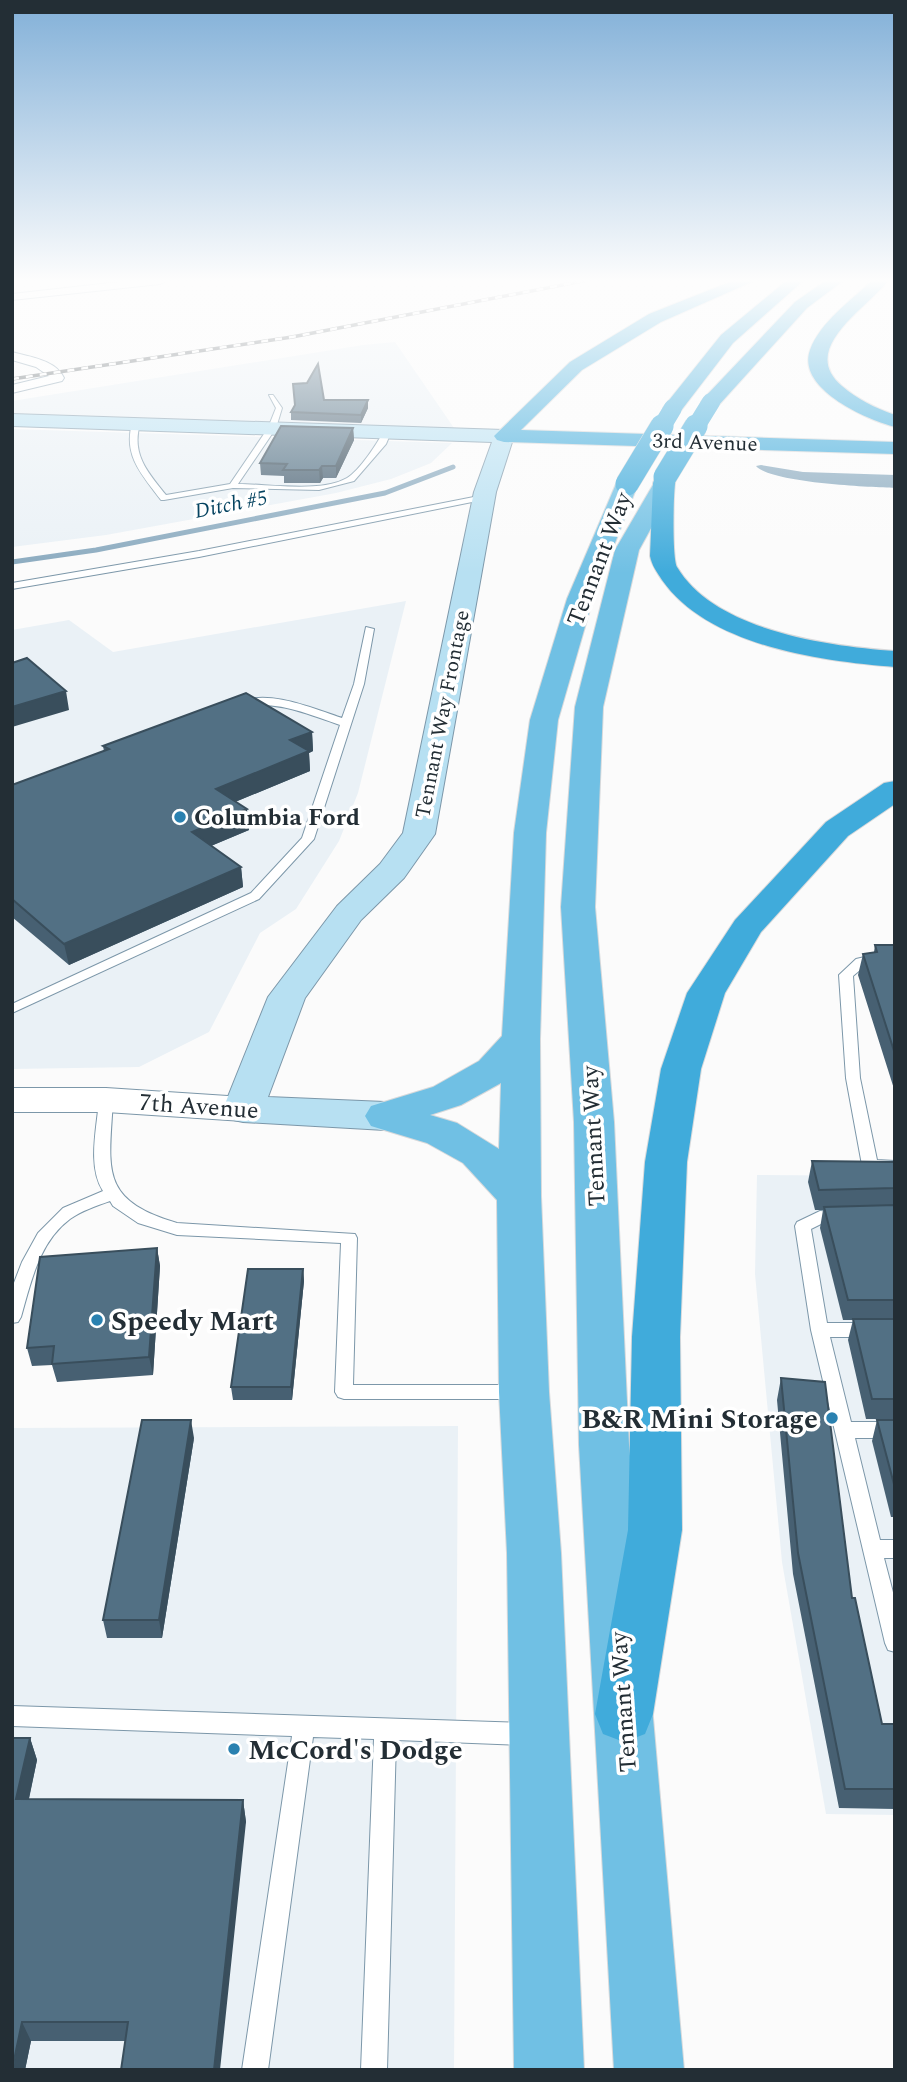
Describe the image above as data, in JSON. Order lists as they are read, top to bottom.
{
  "streets": {
    "highway": ["3rd Avenue", "Tennant Way"],
    "main road": ["Tennant Way Frontage", "7th Avenue"]
  },
  "crossings": [
    ["3rd Avenue", "Tennant Way Frontage"],
    ["Tennant Way Frontage", "7th Avenue"]
  ],
  "water": ["Ditch #5"],
  "places": [
    "Columbia Ford",
    "Speedy Mart",
    "B&R Mini Storage",
    "McCord's Dodge"
  ]
}
